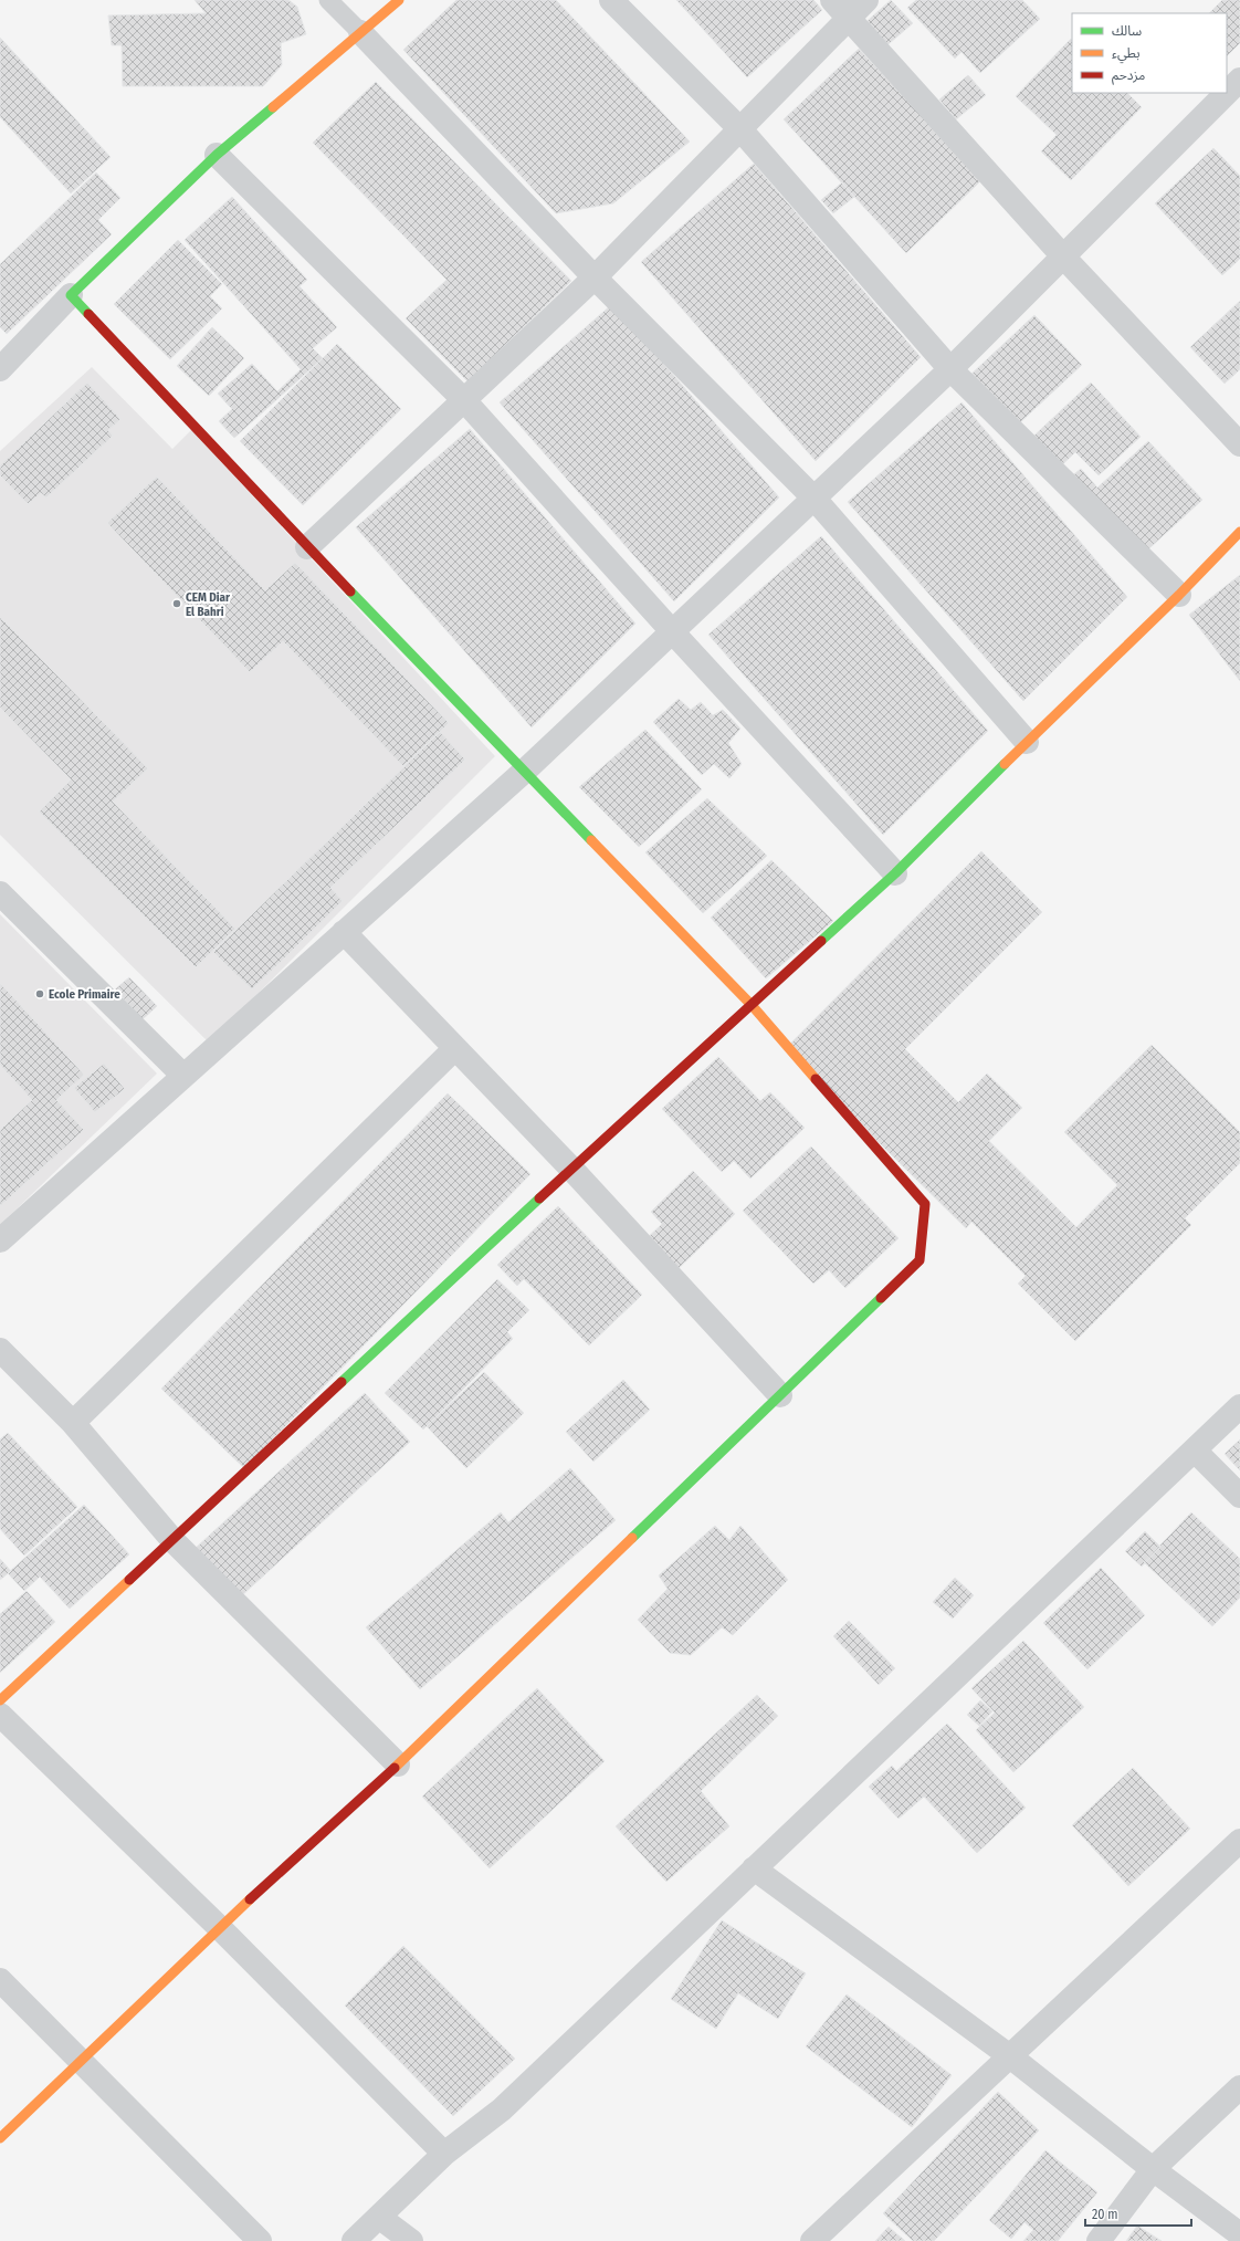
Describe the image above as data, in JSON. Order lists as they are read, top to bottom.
{
  "places": ["CEM Diar El Bahri", "Ecole Primaire"],
  "legend": ["سالك", "بطيء", "مزدحم"],
  "scale_bar": "20 m"
}
